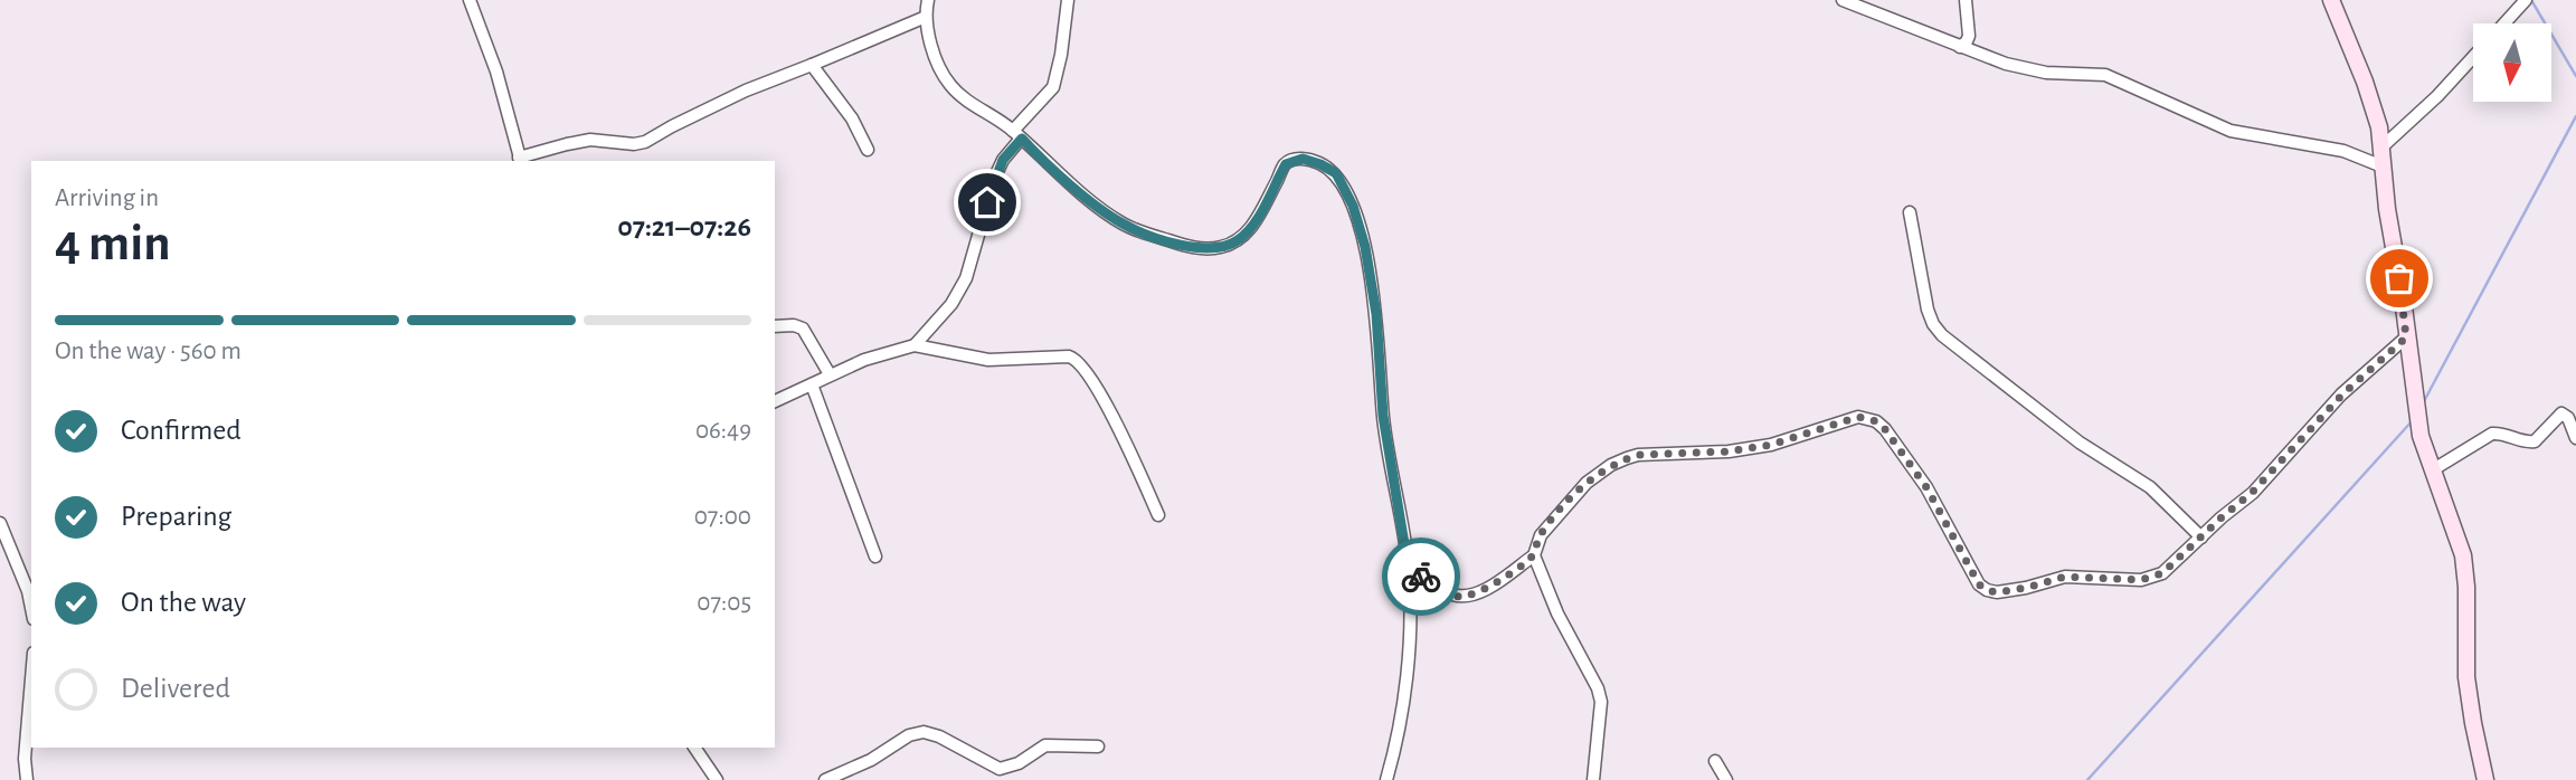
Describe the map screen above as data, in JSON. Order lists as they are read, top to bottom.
{
  "north": "bottom",
  "page": {
    "heading": ["4 min", "Arriving in", "07:21–07:26"],
    "bar": "On the way · 560 m",
    "list": [
      ["Confirmed", "06:49"],
      ["Preparing", "07:00"],
      ["On the way", "07:05"],
      "Delivered"
    ]
  }
}
